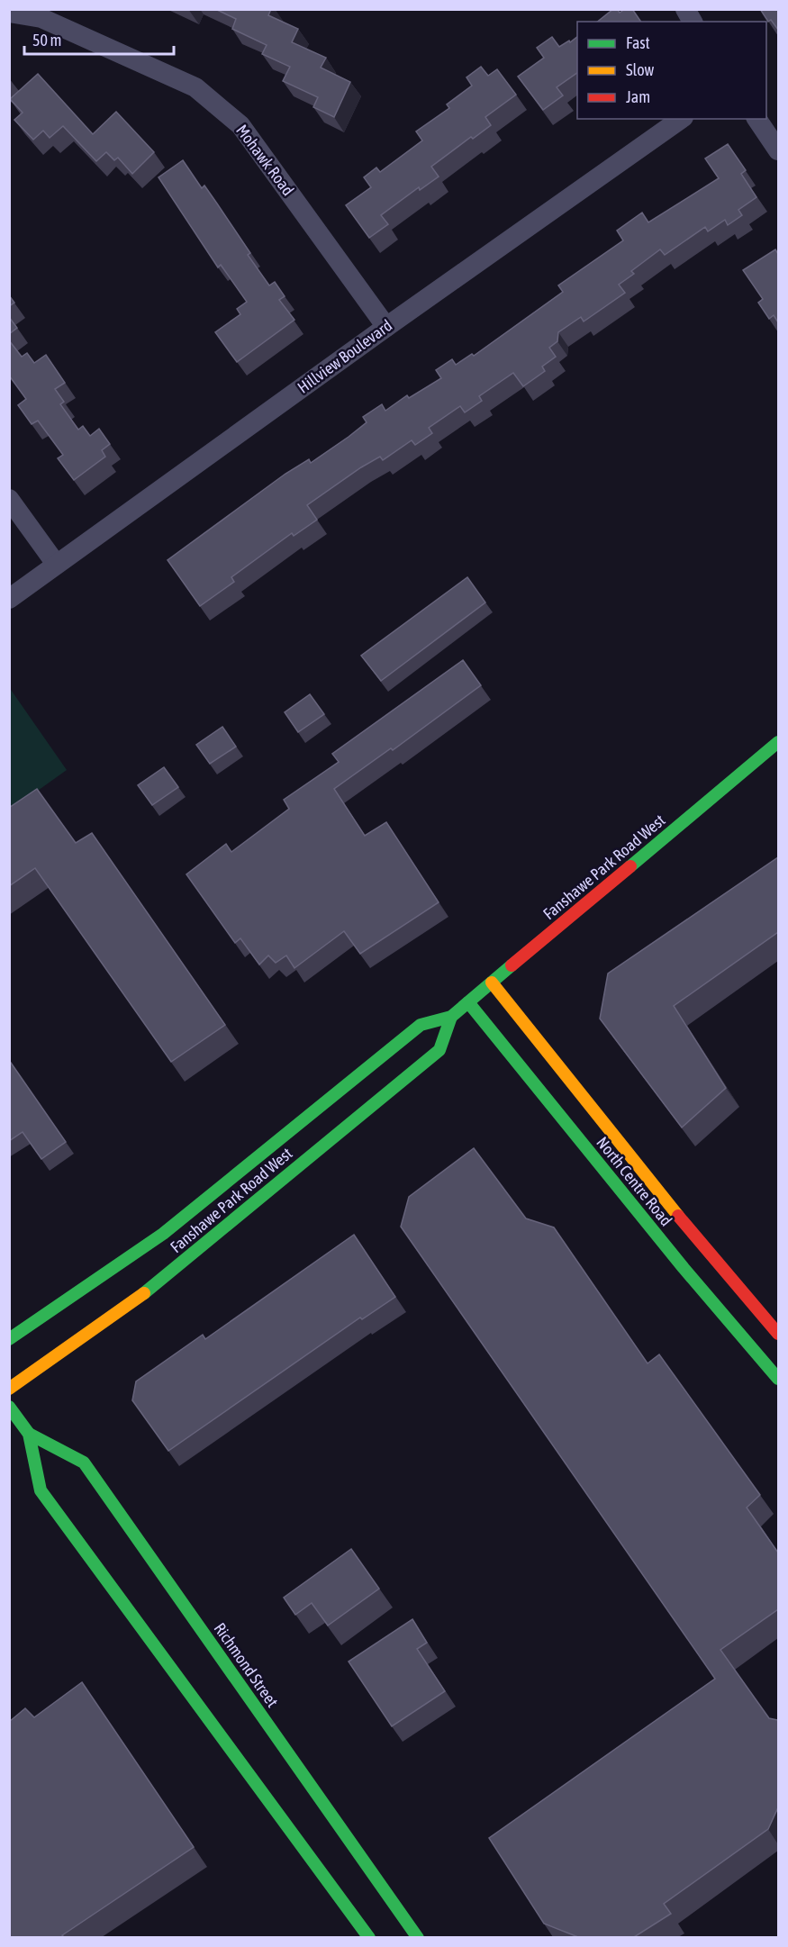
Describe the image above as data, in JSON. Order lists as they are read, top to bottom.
{
  "streets": {
    "main road": ["Fanshawe Park Road West", "North Centre Road", "Richmond Street"],
    "street": ["Mohawk Road", "Hillview Boulevard"]
  },
  "crossings": [
    ["Mohawk Road", "Hillview Boulevard"],
    ["Fanshawe Park Road West", "North Centre Road"]
  ],
  "legend": ["Fast", "Slow", "Jam"],
  "scale_bar": "50 m"
}
